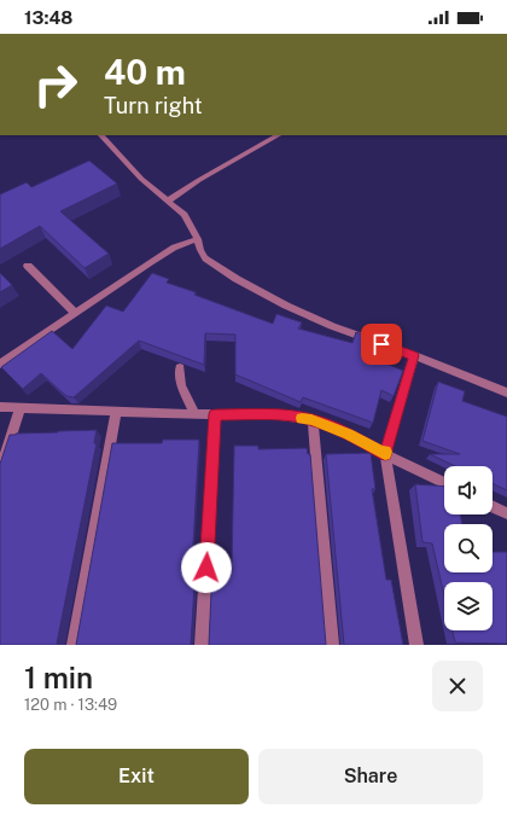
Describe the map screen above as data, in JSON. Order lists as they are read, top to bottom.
{
  "page": {
    "status": "13:48",
    "turn": ["40 m", "Turn right"],
    "heading": ["1 min", "120 m · 13:49"],
    "buttons": ["Exit", "Share"]
  }
}
